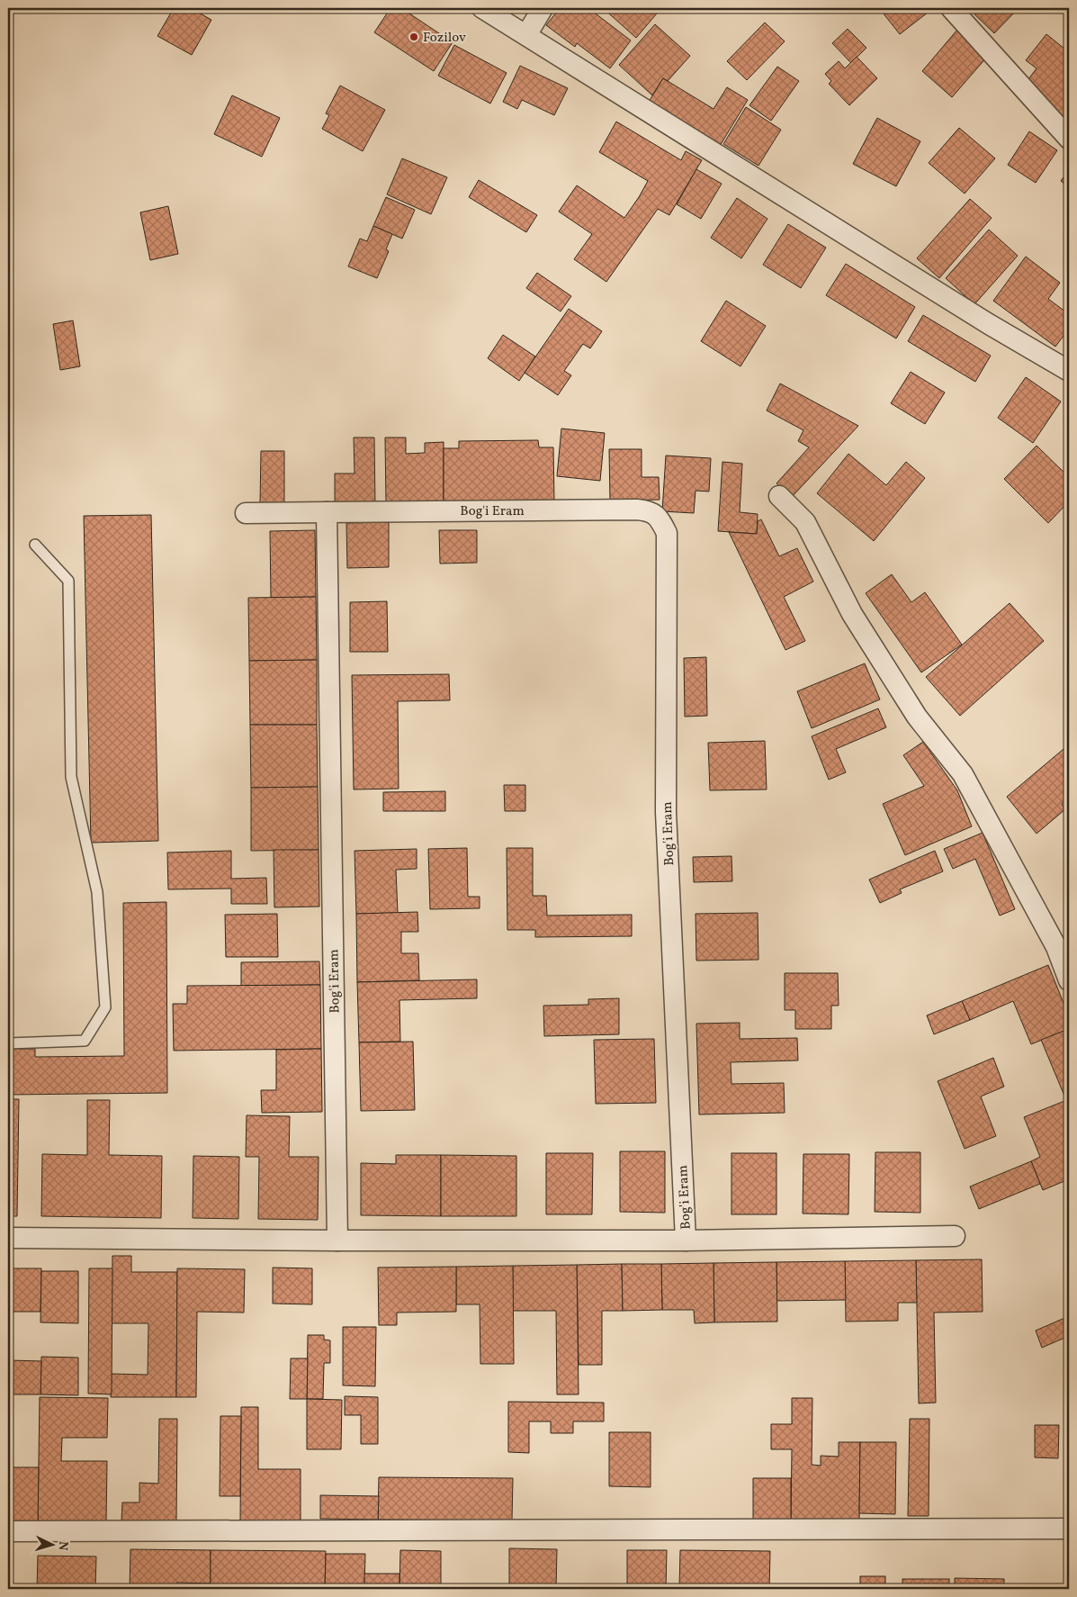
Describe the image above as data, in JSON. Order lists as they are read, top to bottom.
{
  "streets": {
    "street": ["Bog'i Eram"]
  },
  "places": ["Fozilov"],
  "north": "right"
}
